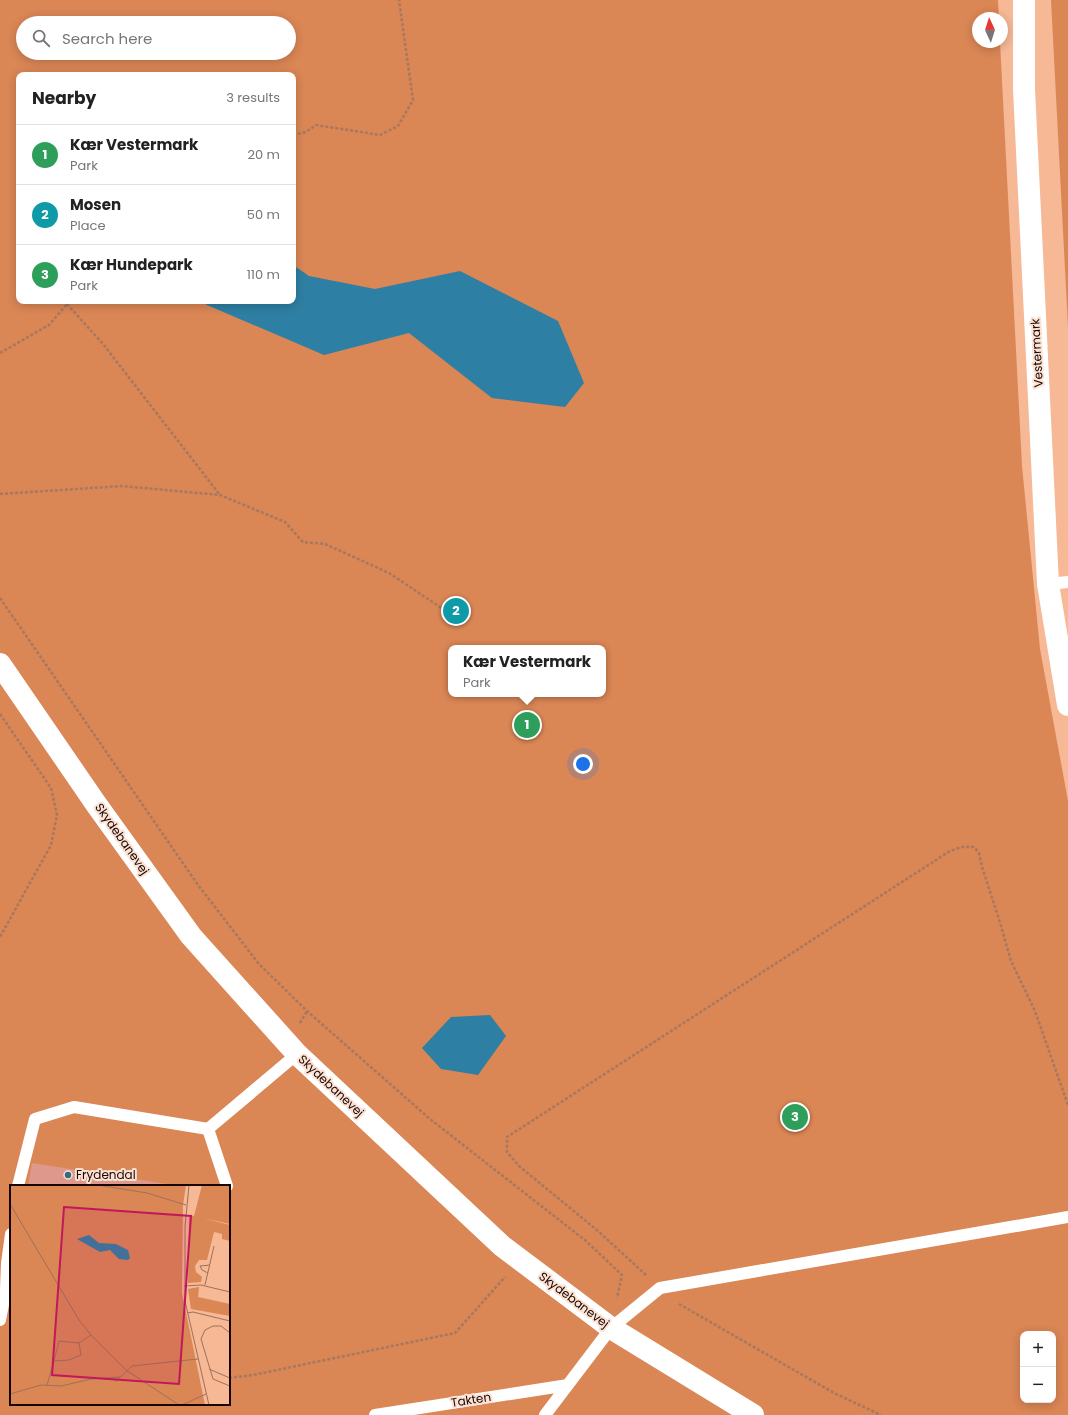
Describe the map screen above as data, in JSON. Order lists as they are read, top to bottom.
{
  "streets": {
    "street": ["Vestermark", "Skydebanevej"],
    "lane": ["Takten"]
  },
  "places": ["Frydendal"],
  "north": "top",
  "page": {
    "search": "Search here",
    "heading": ["Nearby", "3 results"],
    "list": [
      {
        "mark": "1",
        "name": "Kær Vestermark",
        "note": "Park",
        "value": "20 m"
      },
      {
        "mark": "2",
        "name": "Mosen",
        "note": "Place",
        "value": "50 m"
      },
      {
        "mark": "3",
        "name": "Kær Hundepark",
        "note": "Park",
        "value": "110 m"
      }
    ],
    "pins": ["2", "1", "3"],
    "popup": ["Kær Vestermark", "Park"],
    "map_buttons": ["+", "−"]
  }
}
